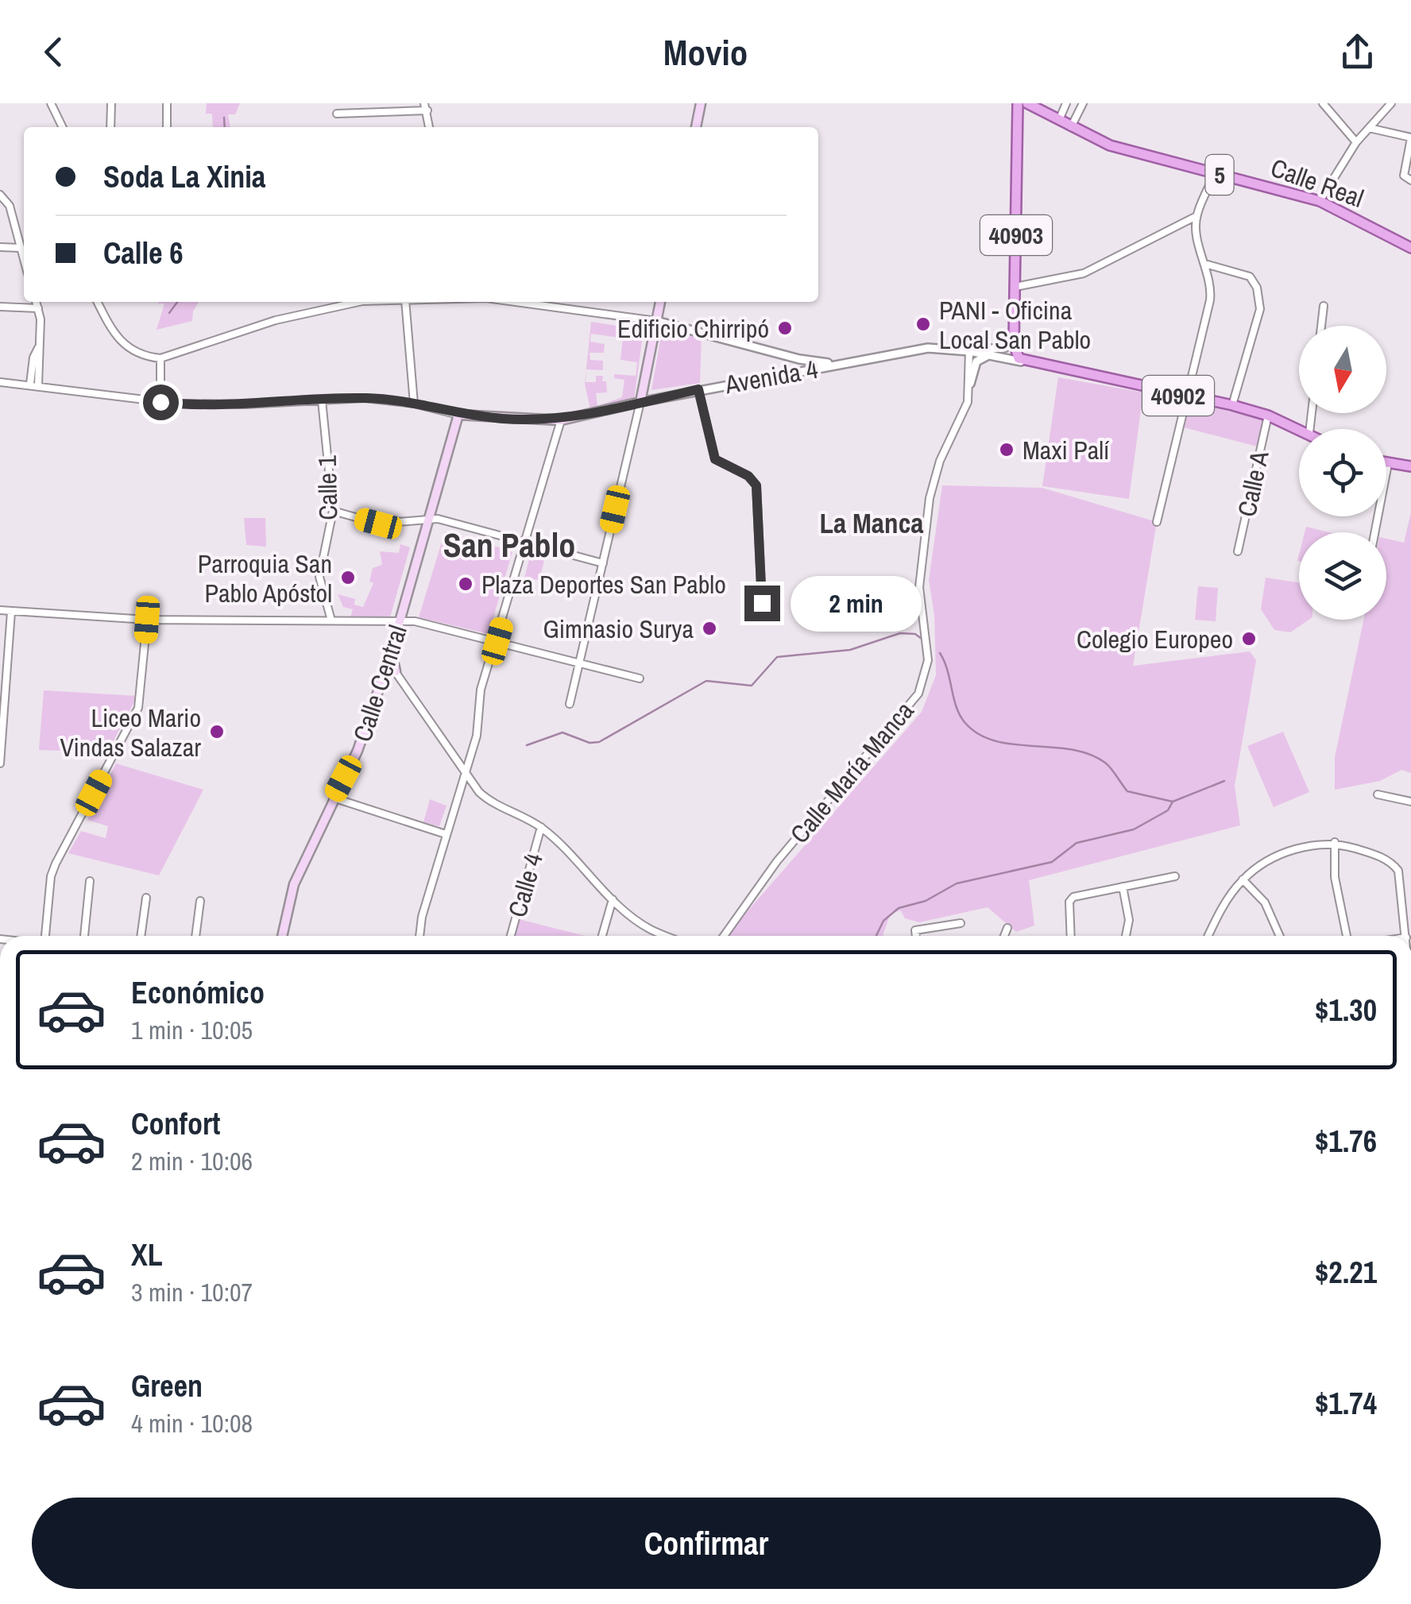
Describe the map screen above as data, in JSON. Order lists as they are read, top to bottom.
{
  "streets": {
    "main road": [
      "5",
      "Calle Real",
      "40903",
      "Avenida 4",
      "40902",
      "Calle Central"
    ],
    "street": [
      "Calle A",
      "Calle 1",
      "Calle María Manca",
      "Calle 4"
    ]
  },
  "crossings": [
    ["40903", "40902"],
    ["Avenida 4", "40902"],
    ["Avenida 4", "Calle Central"],
    ["40902", "Calle A"],
    ["40902", "Calle María Manca"]
  ],
  "districts": ["La Manca", "San Pablo"],
  "places": [
    "PANI - Oficina Local San Pablo",
    "Edificio Chirripó",
    "Maxi Palí",
    "Parroquia San Pablo Apóstol",
    "Plaza Deportes San Pablo",
    "Gimnasio Surya",
    "Colegio Europeo",
    "Liceo Mario Vindas Salazar"
  ],
  "north": "bottom",
  "page": {
    "header": "Movio",
    "banner": ["Soda La Xinia", "Calle 6"],
    "bubble": "2 min",
    "list": [
      {
        "name": "Económico",
        "note": "1 min · 10:05",
        "value": "$1.30"
      },
      {
        "name": "Confort",
        "note": "2 min · 10:06",
        "value": "$1.76"
      },
      {
        "name": "XL",
        "note": "3 min · 10:07",
        "value": "$2.21"
      },
      {
        "name": "Green",
        "note": "4 min · 10:08",
        "value": "$1.74"
      }
    ],
    "buttons": "Confirmar"
  }
}
